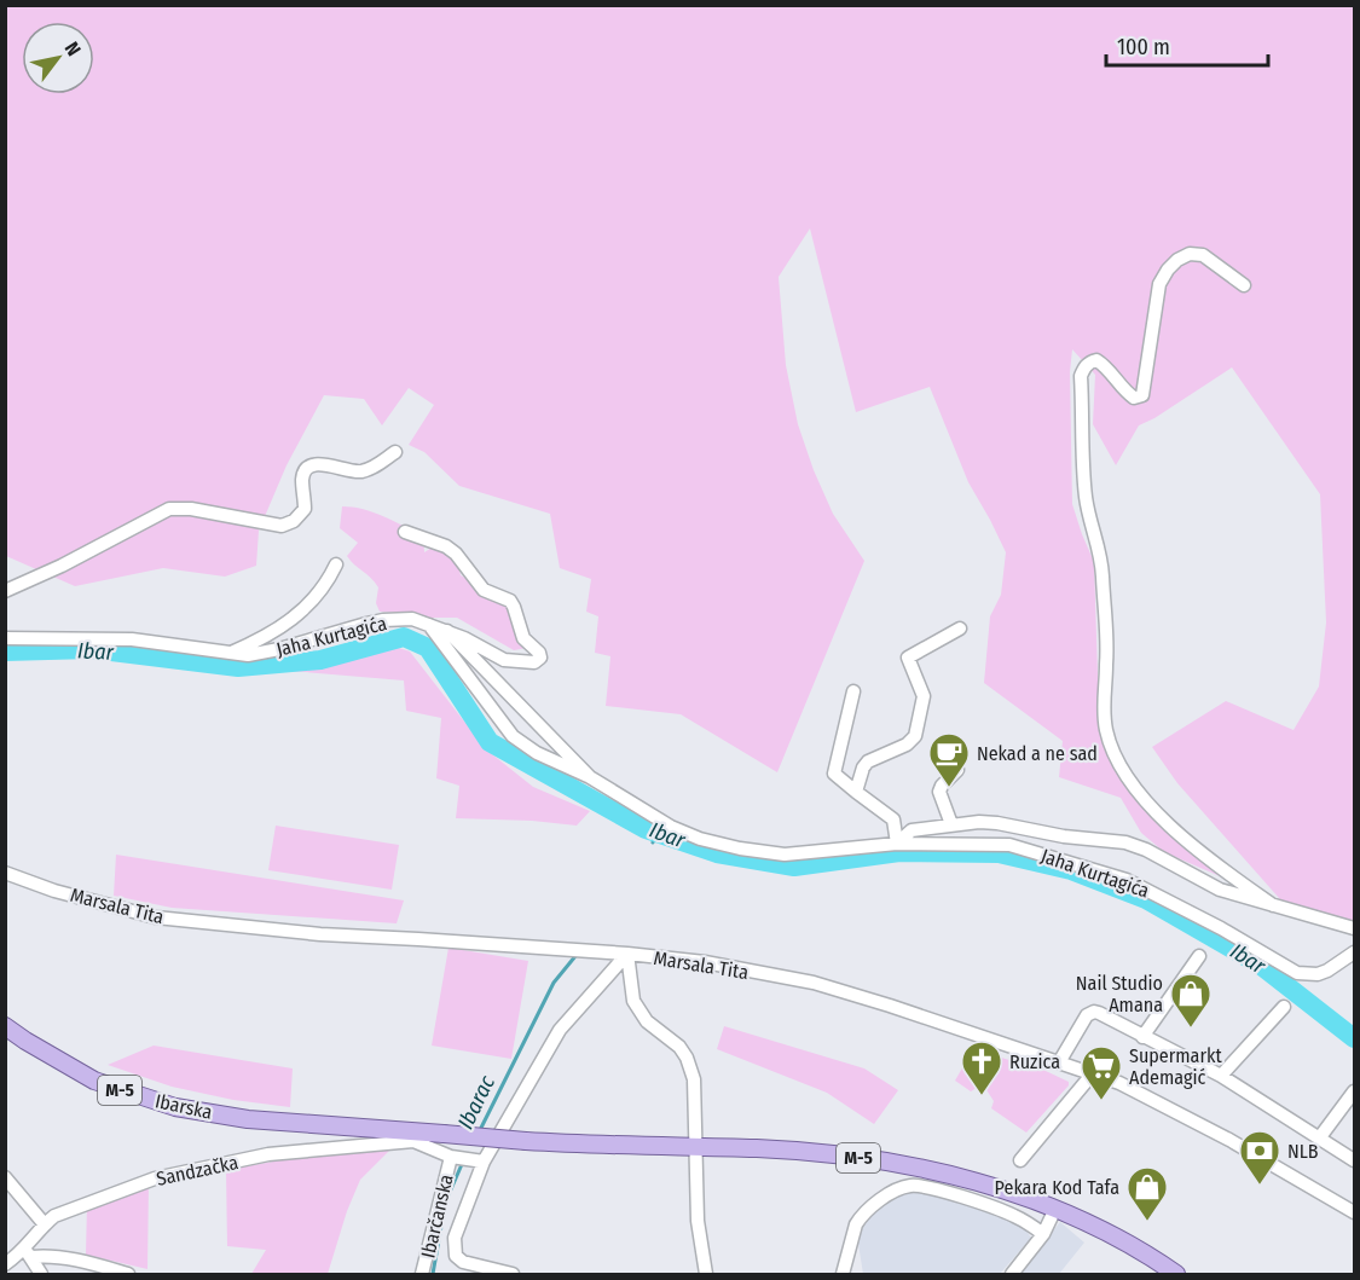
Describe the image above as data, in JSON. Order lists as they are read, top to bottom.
{
  "streets": {
    "main road": ["M-5", "Ibarska"],
    "street": [
      "Jaha Kurtagića",
      "Marsala Tita",
      "Sandzačka",
      "Ibarčanska"
    ]
  },
  "crossings": [
    ["M-5", "Ibarska"],
    ["M-5", "Sandzačka"],
    ["Ibarska", "Sandzačka"]
  ],
  "water": ["Ibar", "Ibarac"],
  "places": {
    "cafe": ["Nekad a ne sad"],
    "shop": ["Nail Studio Amana", "Pekara Kod Tafa"],
    "church": ["Ruzica"],
    "supermarket": ["Supermarkt Ademagić"],
    "bank": ["NLB"]
  },
  "scale_bar": "100 m",
  "north": "top right"
}
